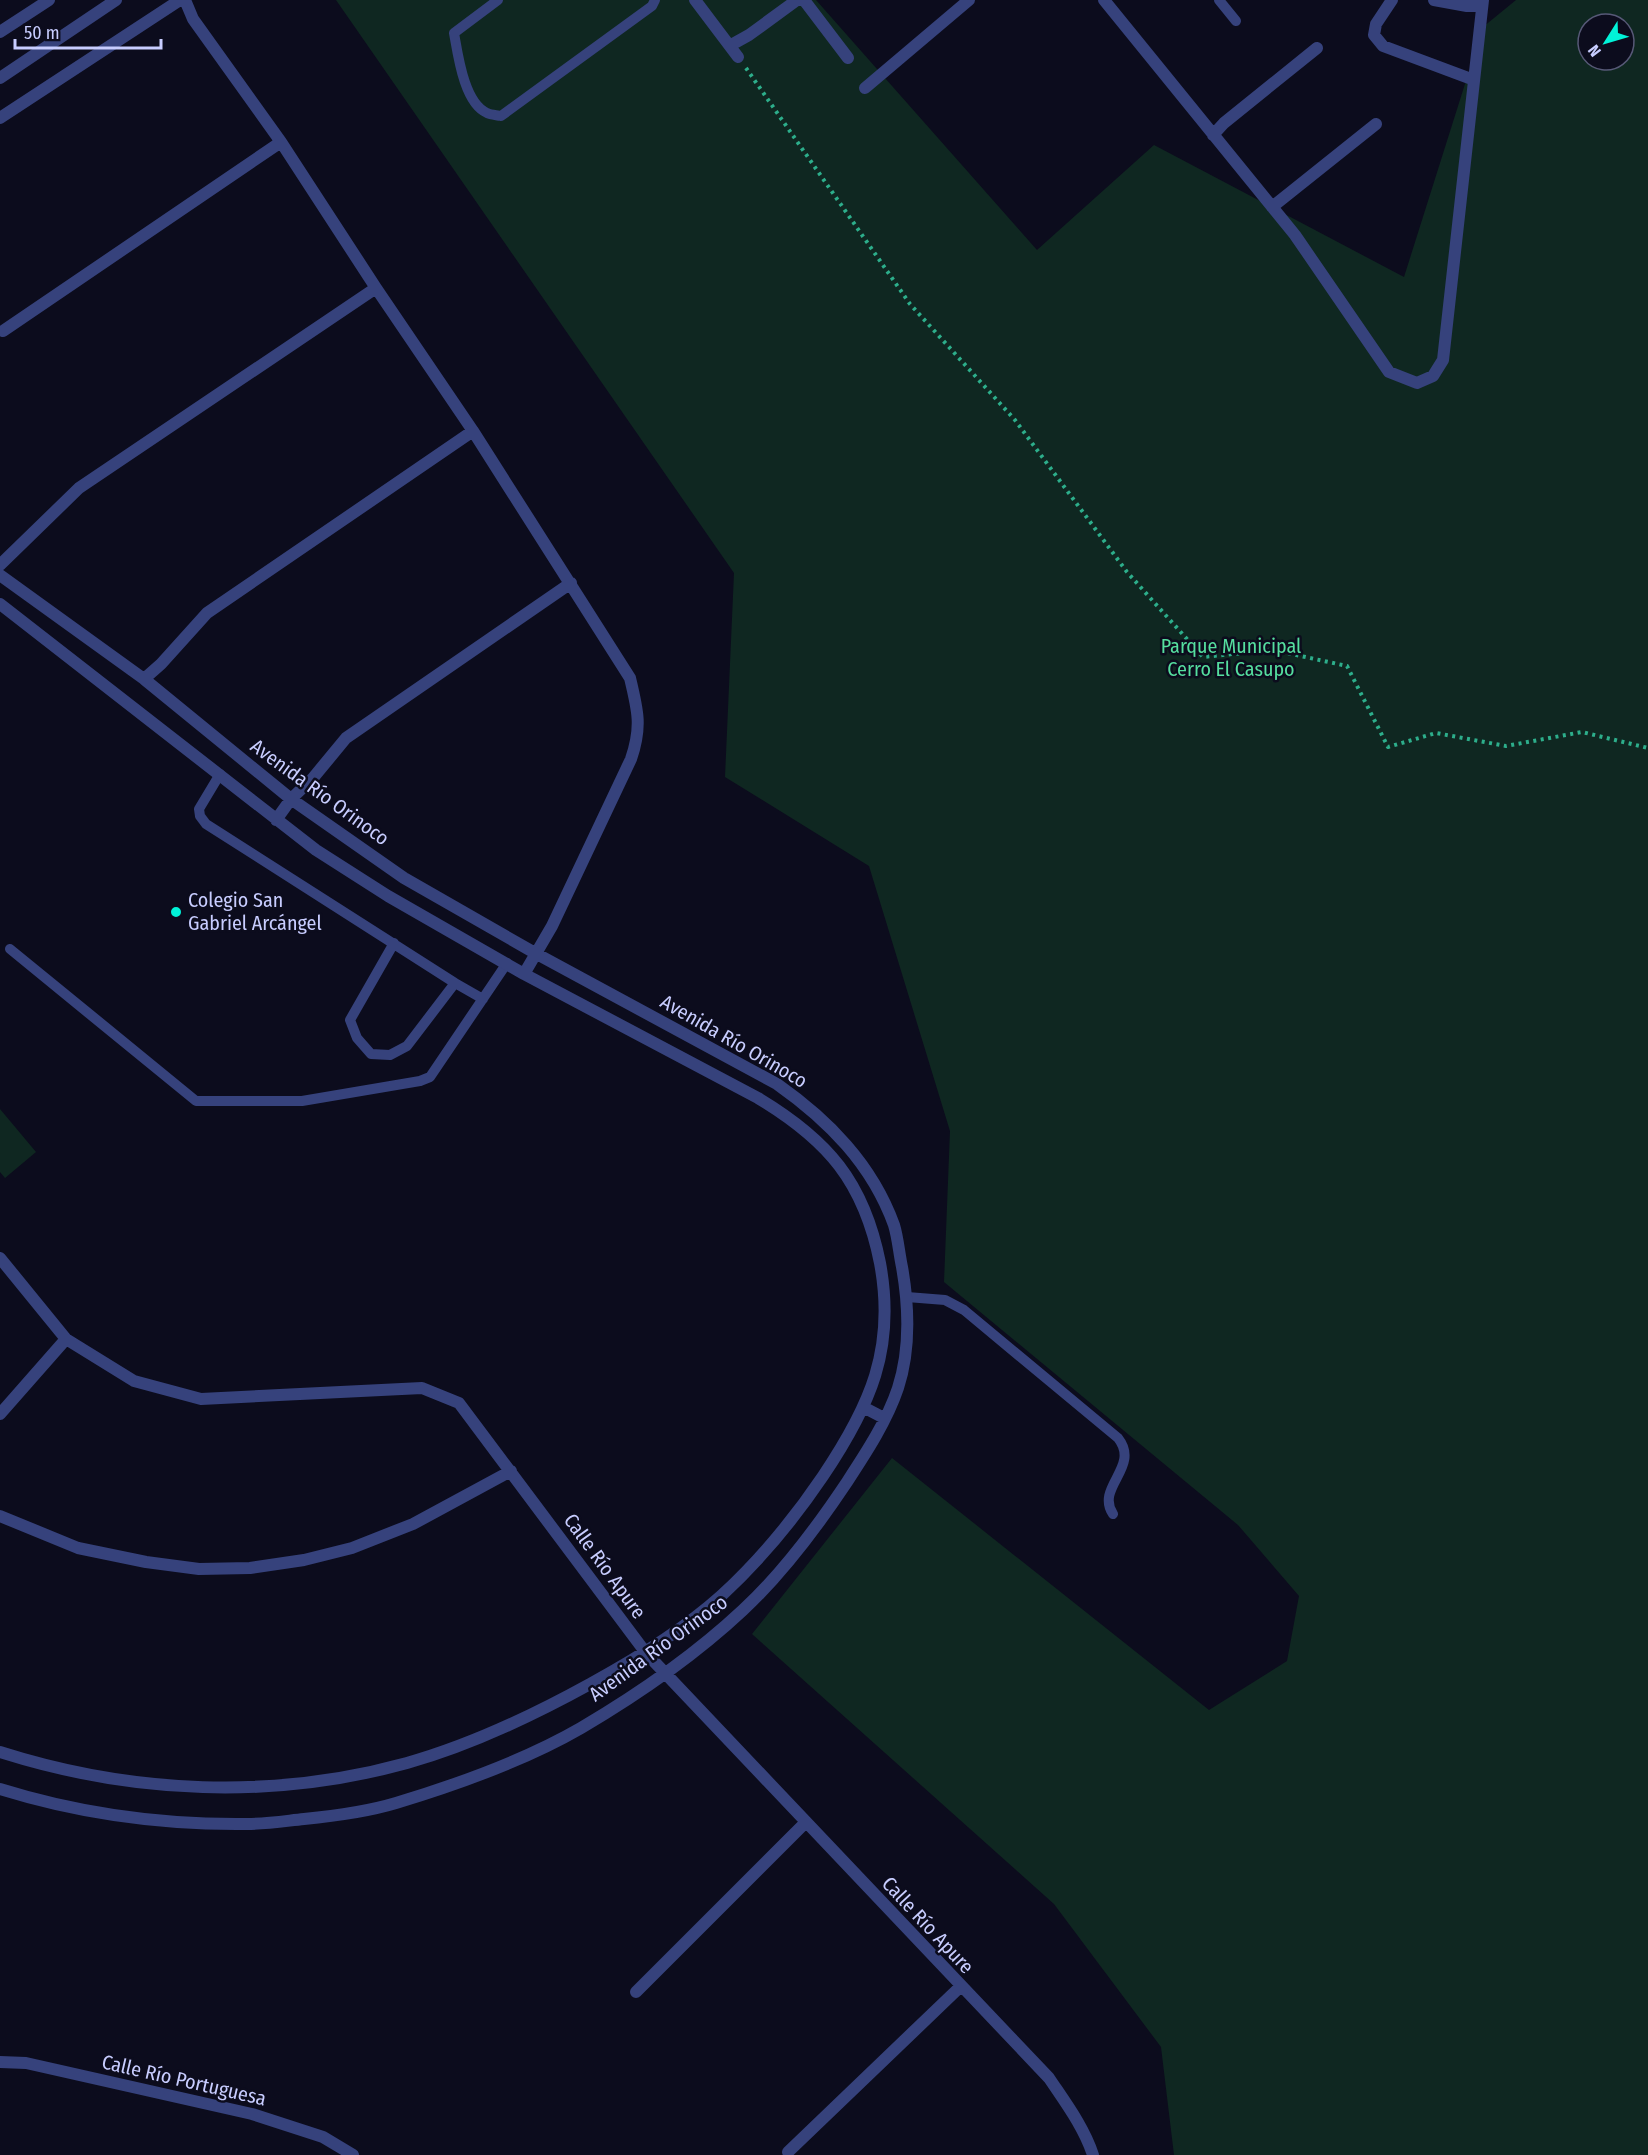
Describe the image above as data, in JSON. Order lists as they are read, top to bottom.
{
  "streets": {
    "street": ["Avenida Río Orinoco", "Calle Río Apure", "Calle Río Portuguesa"]
  },
  "crossings": [
    ["Avenida Río Orinoco", "Calle Río Apure"]
  ],
  "parks": ["Parque Municipal Cerro El Casupo"],
  "places": ["Colegio San Gabriel Arcángel"],
  "scale_bar": "50 m",
  "north": "bottom left"
}
